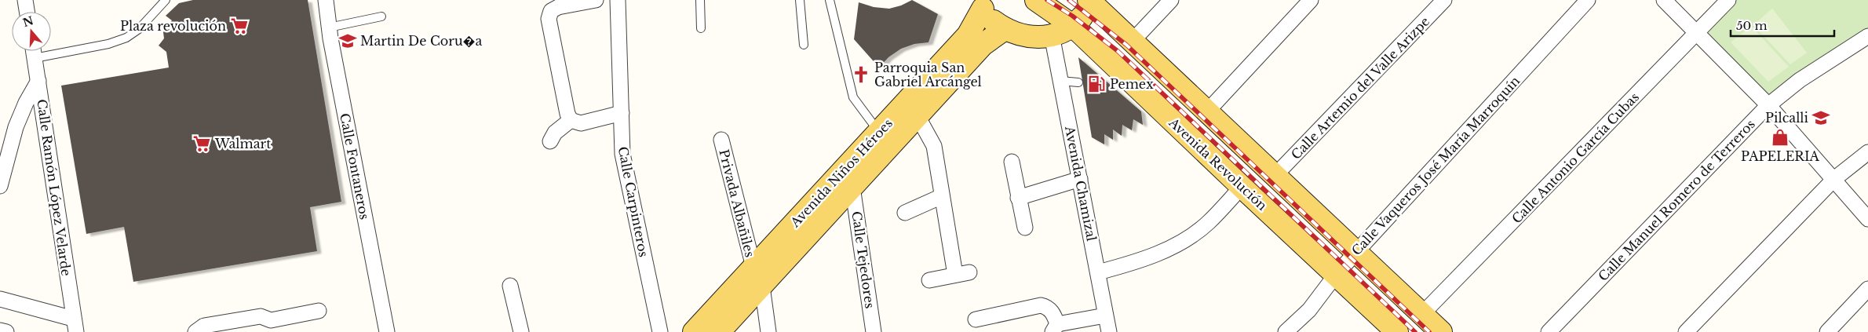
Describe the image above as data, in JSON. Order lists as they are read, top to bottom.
{
  "streets": {
    "main road": ["Avenida Revolución", "Avenida Niños Héroes"],
    "street": [
      "Calle Artemio del Valle Arizpe",
      "Calle Antonio García Cubas",
      "Calle Vaqueros José María Marroquín",
      "Calle Fontaneros",
      "Avenida Chamizal",
      "Calle Ramón López Velarde",
      "Calle Manuel Romero de Terreros",
      "Calle Carpinteros",
      "Privada Albañiles",
      "Calle Tejedores"
    ]
  },
  "crossings": [
    ["Avenida Revolución", "Calle Vaqueros José María Marroquín"],
    ["Avenida Niños Héroes", "Privada Albañiles"],
    ["Avenida Niños Héroes", "Calle Tejedores"]
  ],
  "places": {
    "supermarket": ["Plaza revolución", "Walmart"],
    "school or university": ["Martin De Coru�a", "Pilcalli"],
    "church": ["Parroquia San Gabriel Arcángel"],
    "fuel station": ["Pemex"],
    "shop": ["PAPELERIA"]
  },
  "scale_bar": "50 m",
  "north": "top"
}
